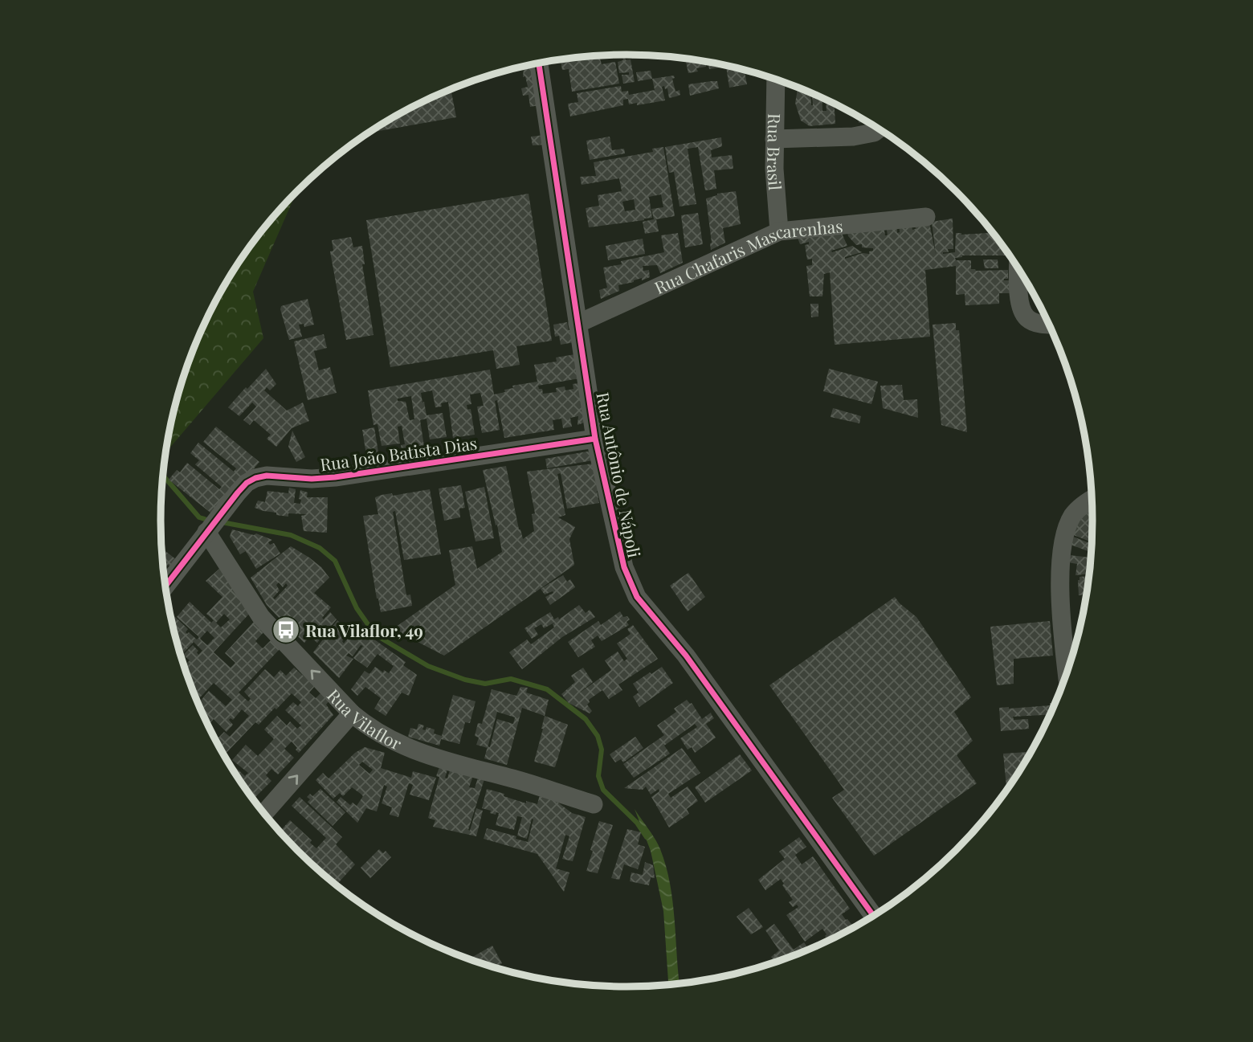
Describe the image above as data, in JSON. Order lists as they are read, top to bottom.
{
  "streets": {
    "street": [
      "Rua Brasil",
      "Rua Chafaris Mascarenhas",
      "Rua João Batista Dias",
      "Rua Antônio de Nápoli",
      "Rua Vilaflor"
    ]
  },
  "crossings": [
    ["Rua Brasil", "Rua Chafaris Mascarenhas"],
    ["Rua Chafaris Mascarenhas", "Rua Antônio de Nápoli"],
    ["Rua João Batista Dias", "Rua Antônio de Nápoli"],
    ["Rua João Batista Dias", "Rua Vilaflor"]
  ],
  "one_way": ["Rua Vilaflor"],
  "places": {
    "bus stop": ["Rua Vilaflor, 49"]
  }
}
